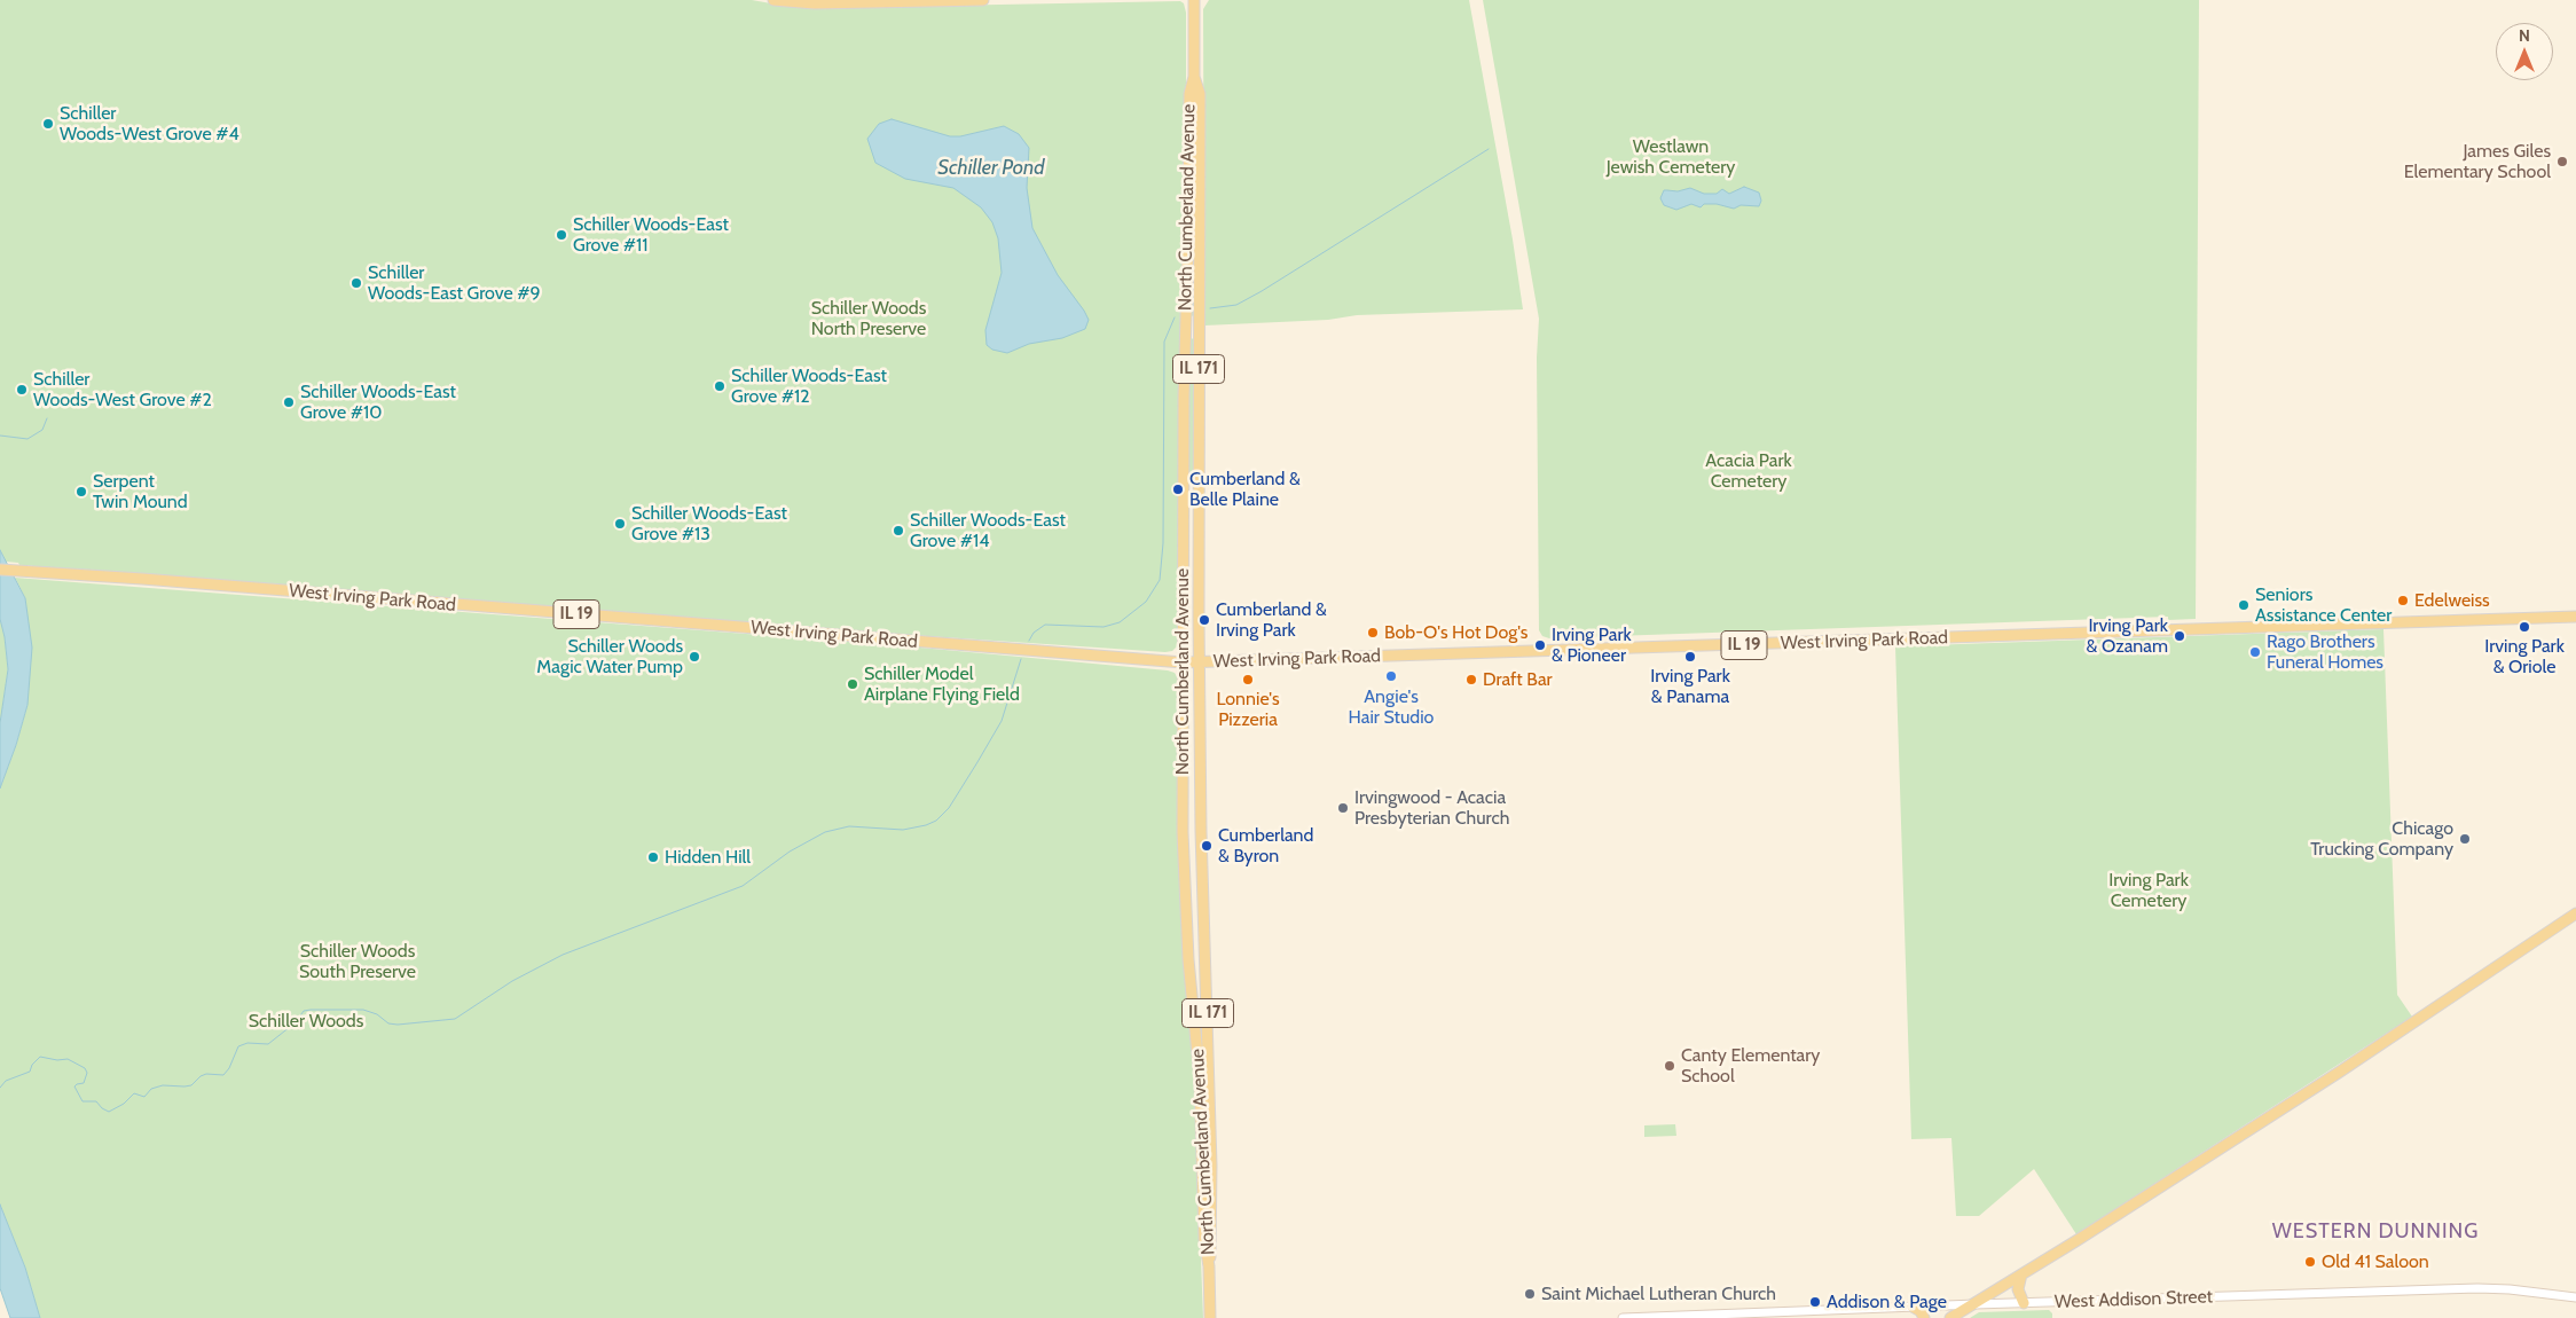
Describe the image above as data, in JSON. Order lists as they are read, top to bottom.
{
  "streets": {
    "main road": [
      "North Cumberland Avenue",
      "IL 171",
      "West Irving Park Road",
      "IL 19"
    ],
    "street": ["West Addison Street"]
  },
  "crossings": [
    ["North Cumberland Avenue", "West Irving Park Road"]
  ],
  "districts": ["WESTERN DUNNING"],
  "water": ["Schiller Pond"],
  "parks": [
    "Westlawn Jewish Cemetery",
    "Schiller Woods North Preserve",
    "Acacia Park Cemetery",
    "Irving Park Cemetery",
    "Schiller Woods South Preserve",
    "Schiller Woods"
  ],
  "places": [
    "Schiller Woods-West Grove #4",
    "James Giles Elementary School",
    "Schiller Woods-East Grove #11",
    "Schiller Woods-East Grove #9",
    "Schiller Woods-East Grove #12",
    "Schiller Woods-West Grove #2",
    "Schiller Woods-East Grove #10",
    "Cumberland & Belle Plaine",
    "Serpent Twin Mound",
    "Schiller Woods-East Grove #13",
    "Schiller Woods-East Grove #14",
    "Edelweiss",
    "Seniors Assistance Center",
    "Cumberland & Irving Park",
    "Irving Park & Oriole",
    "Bob-O's Hot Dog's",
    "Irving Park & Ozanam",
    "Irving Park & Pioneer",
    "Rago Brothers Funeral Homes",
    "Schiller Woods Magic Water Pump",
    "Irving Park & Panama",
    "Angie's Hair Studio",
    "Lonnie's Pizzeria",
    "Draft Bar",
    "Schiller Model Airplane Flying Field",
    "Irvingwood - Acacia Presbyterian Church",
    "Chicago Trucking Company",
    "Cumberland & Byron",
    "Hidden Hill",
    "Canty Elementary School",
    "Old 41 Saloon",
    "Saint Michael Lutheran Church",
    "Addison & Page"
  ],
  "north": "top"
}
